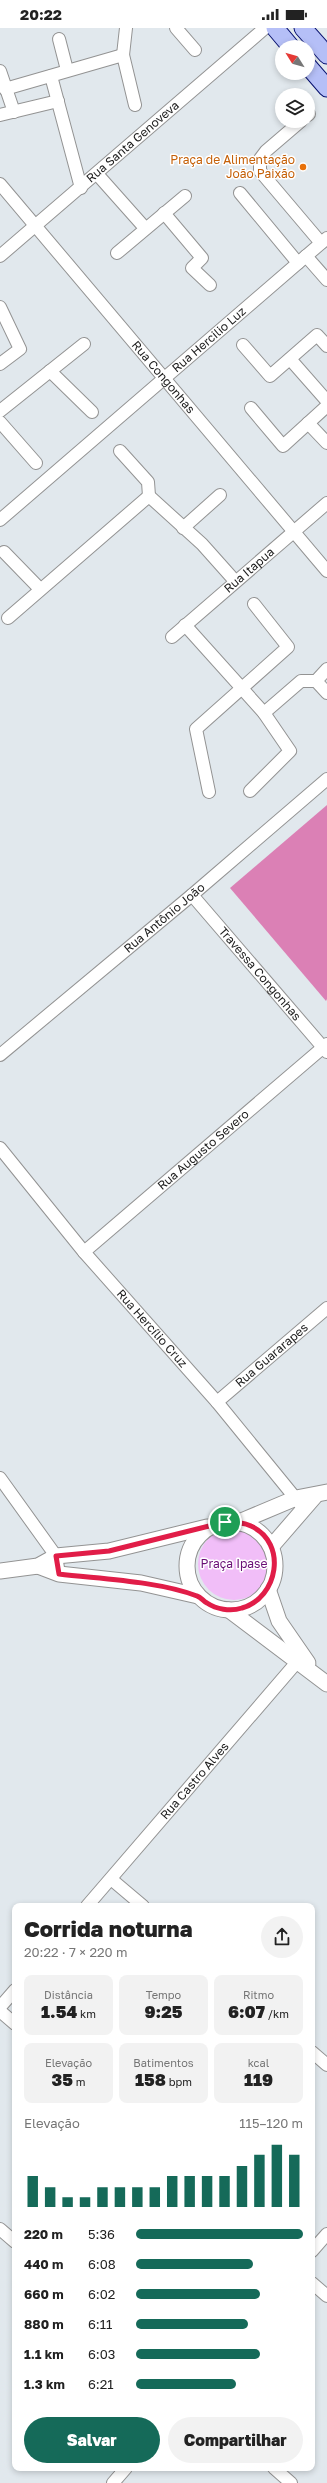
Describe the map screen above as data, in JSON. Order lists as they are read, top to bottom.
{
  "streets": {
    "street": [
      "Rua Santa Genoveva",
      "Rua Hercilio Luz",
      "Rua Congonhas",
      "Rua Itapua",
      "Rua Antônio João",
      "Travessa Congonhas",
      "Rua Augusto Severo",
      "Rua Hercílio Cruz",
      "Rua Guararapes",
      "Rua Castro Alves"
    ]
  },
  "crossings": [
    ["Rua Santa Genoveva", "Rua Congonhas"],
    ["Rua Hercilio Luz", "Rua Congonhas"],
    ["Rua Congonhas", "Rua Itapua"],
    ["Rua Antônio João", "Travessa Congonhas"],
    ["Travessa Congonhas", "Rua Augusto Severo"],
    ["Rua Augusto Severo", "Rua Hercílio Cruz"],
    ["Rua Hercílio Cruz", "Rua Guararapes"]
  ],
  "parks": ["Praça Ipase"],
  "places": ["Praça de Alimentação João Paixão"],
  "north": "top left",
  "page": {
    "status": "20:22",
    "heading": ["Corrida noturna", "20:22 · 7 × 220 m"],
    "stats": [
      ["Distância", "1.54 km"],
      ["Tempo", "9:25"],
      ["Ritmo", "6:07 /km"],
      ["Elevação", "35 m"],
      ["Batimentos", "158 bpm"],
      ["kcal", "119"]
    ],
    "chart": ["Elevação", "115–120 m"],
    "list": [
      {
        "name": "220 m",
        "note": "5:36"
      },
      {
        "name": "440 m",
        "note": "6:08"
      },
      {
        "name": "660 m",
        "note": "6:02"
      },
      {
        "name": "880 m",
        "note": "6:11"
      },
      {
        "name": "1.1 km",
        "note": "6:03"
      },
      {
        "name": "1.3 km",
        "note": "6:21"
      }
    ],
    "buttons": ["Salvar", "Compartilhar"]
  }
}
